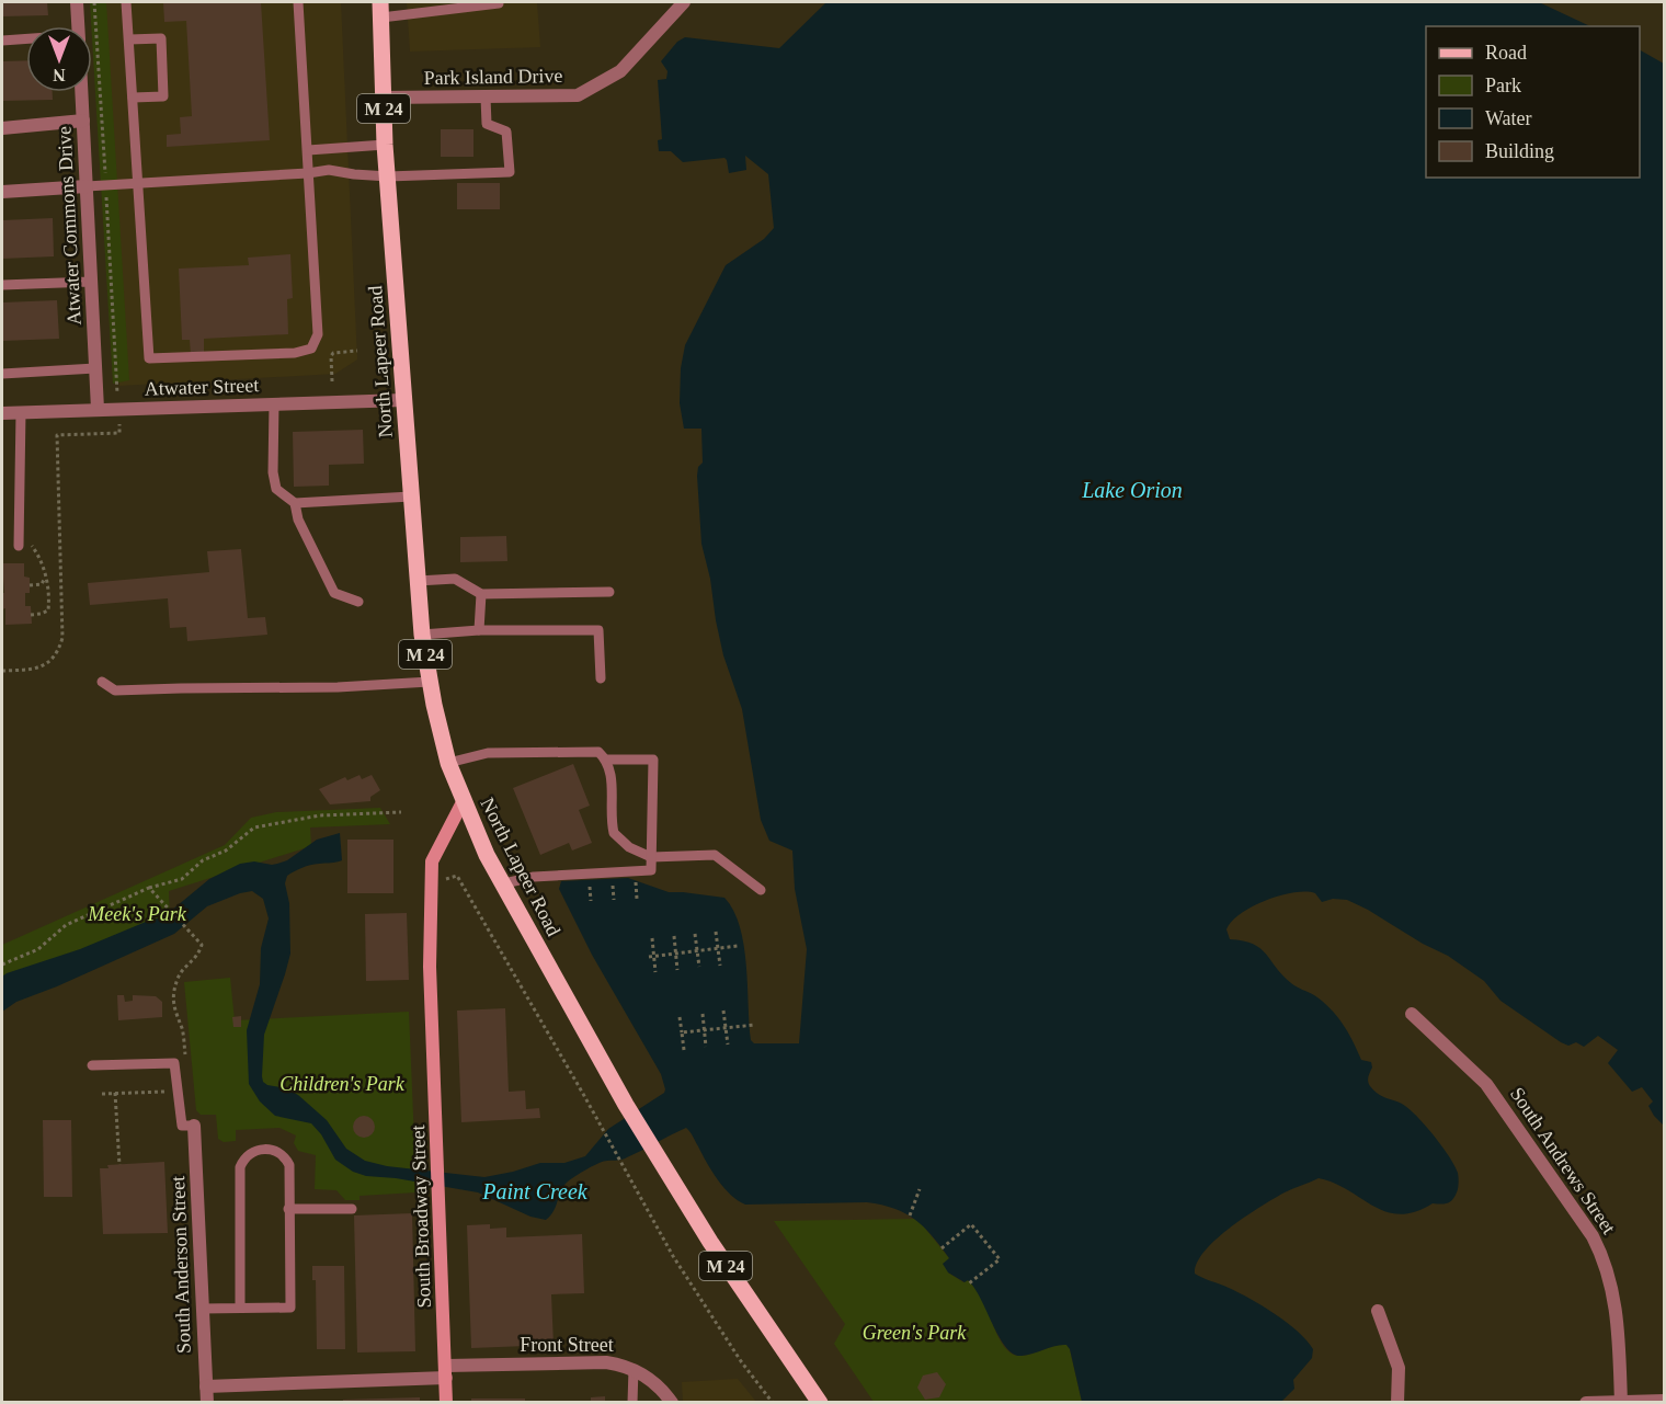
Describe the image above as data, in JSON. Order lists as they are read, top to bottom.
{
  "streets": {
    "main road": ["M 24", "North Lapeer Road"],
    "street": [
      "Park Island Drive",
      "Atwater Commons Drive",
      "Atwater Street",
      "South Andrews Street",
      "South Broadway Street",
      "South Anderson Street",
      "Front Street"
    ]
  },
  "crossings": [
    ["Park Island Drive", "North Lapeer Road"],
    ["Atwater Commons Drive", "Atwater Street"],
    ["North Lapeer Road", "Atwater Street"],
    ["North Lapeer Road", "South Broadway Street"],
    ["South Broadway Street", "Front Street"],
    ["South Anderson Street", "Front Street"]
  ],
  "water": ["Lake Orion", "Paint Creek"],
  "parks": ["Meek's Park", "Children's Park", "Green's Park"],
  "legend": [
    "Road",
    "Park",
    "Water",
    "Building"
  ],
  "north": "bottom"
}
